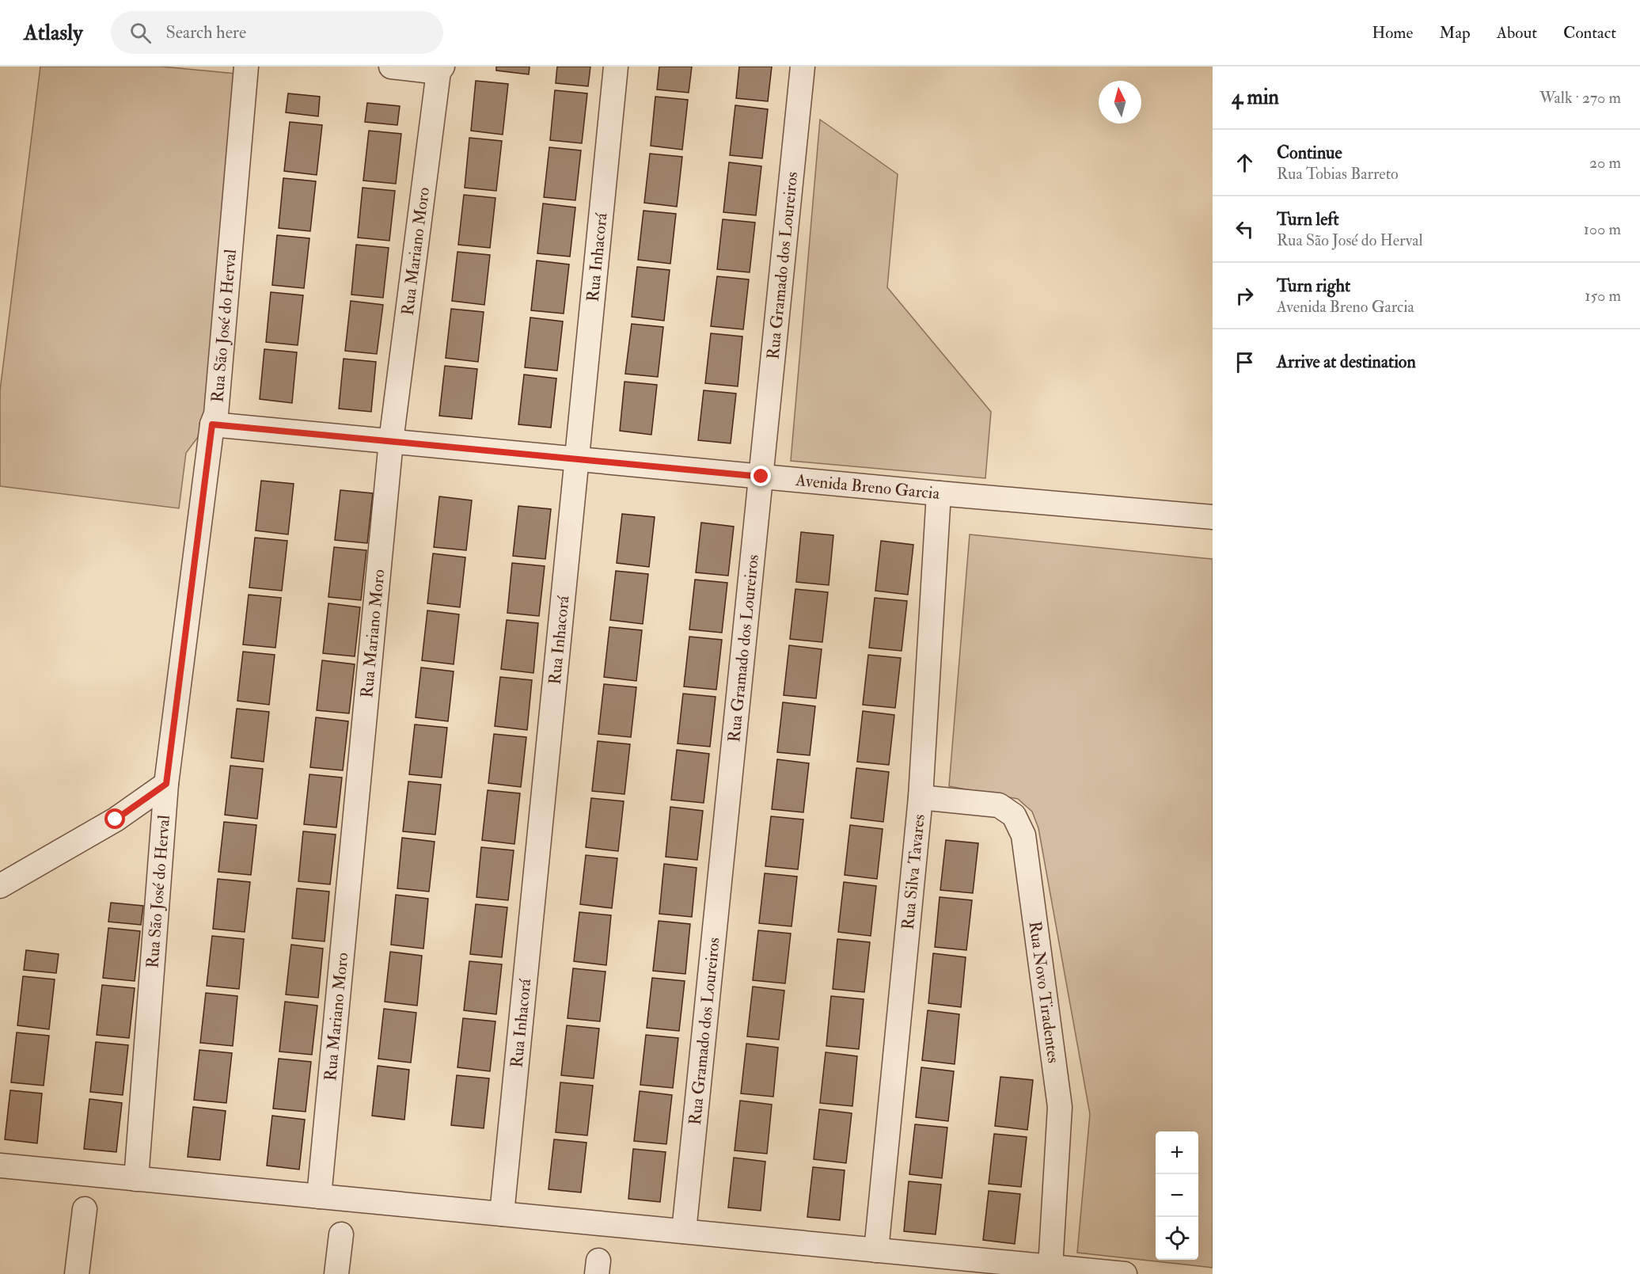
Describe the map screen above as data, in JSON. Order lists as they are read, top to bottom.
{
  "streets": {
    "street": [
      "Rua Mariano Moro",
      "Rua Inhacorá",
      "Rua Gramado dos Loureiros",
      "Rua São José do Herval",
      "Avenida Breno Garcia",
      "Rua Silva Tavares",
      "Rua Novo Tiradentes"
    ]
  },
  "crossings": [
    ["Rua Mariano Moro", "Avenida Breno Garcia"],
    ["Rua Inhacorá", "Avenida Breno Garcia"],
    ["Rua Gramado dos Loureiros", "Avenida Breno Garcia"],
    ["Rua São José do Herval", "Avenida Breno Garcia"],
    ["Avenida Breno Garcia", "Rua Silva Tavares"],
    ["Rua Silva Tavares", "Rua Novo Tiradentes"]
  ],
  "north": "top",
  "page": {
    "header": "Atlasly",
    "search": "Search here",
    "nav": [
      "Home",
      "Map",
      "About",
      "Contact"
    ],
    "heading": ["4 min", "Walk · 270 m"],
    "list": [
      ["Continue", "Rua Tobias Barreto", "20 m"],
      ["Turn left", "Rua São José do Herval", "100 m"],
      ["Turn right", "Avenida Breno Garcia", "150 m"],
      "Arrive at destination"
    ],
    "map_buttons": ["+", "−"]
  }
}
